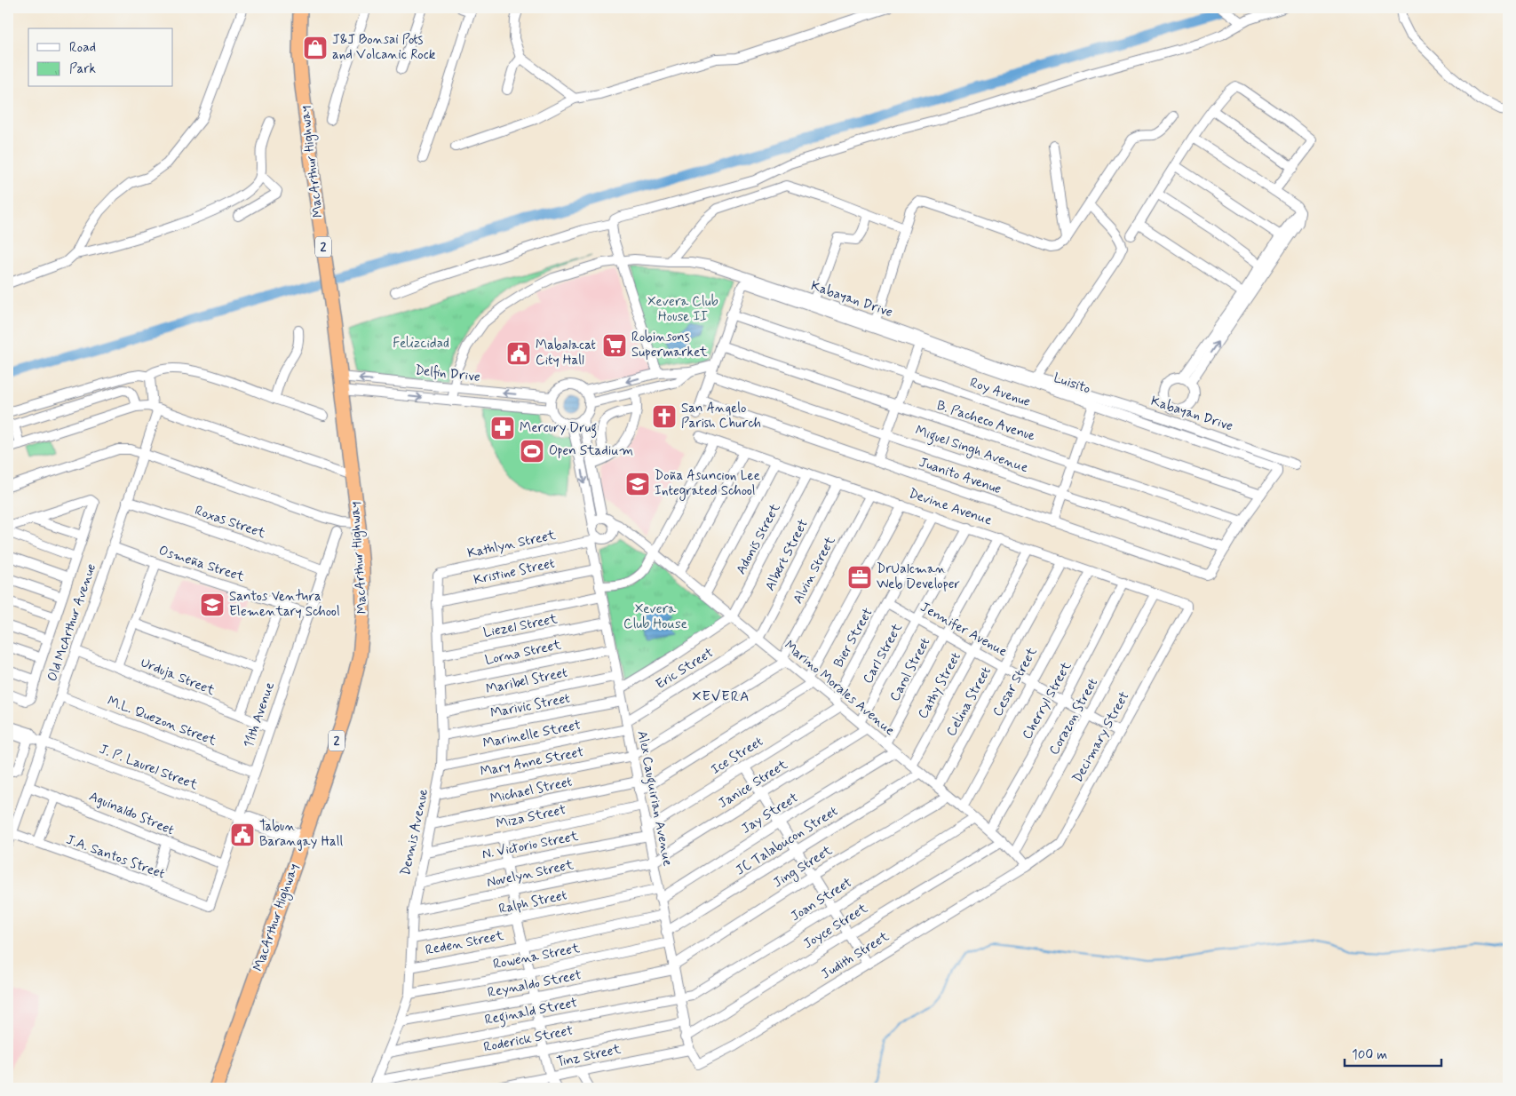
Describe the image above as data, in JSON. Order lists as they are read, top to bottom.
{
  "streets": {
    "highway": ["MacArthur Highway", "2"],
    "street": [
      "Kabayan Drive",
      "Delfin Drive",
      "Luisito",
      "Roy Avenue",
      "B. Pacheco Avenue",
      "Miguel Singh Avenue",
      "Juanito Avenue",
      "Devine Avenue",
      "Roxas Street",
      "Adonis Street",
      "Kathlyn Street",
      "Albert Street",
      "Osmeña Street",
      "Alvin Street",
      "Kristine Street",
      "Old McArthur Avenue",
      "Liezel Street",
      "Jennifer Avenue",
      "Bier Street",
      "Lorna Street",
      "Carl Street",
      "Eric Street",
      "Carol Street",
      "Urduja Street",
      "Maribel Street",
      "Cesar Street",
      "Cathy Street",
      "Marino Morales Avenue",
      "Cherryl Street",
      "Celina Street",
      "Marivic Street",
      "11th Avenue",
      "Corazon Street",
      "M.L. Quezon Street",
      "Marinelle Street",
      "Decimary Street",
      "Ice Street",
      "Mary Anne Street",
      "J. P. Laurel Street",
      "Janice Street",
      "Michael Street",
      "Alex Cauguirian Avenue",
      "Aguinaldo Street",
      "Jay Street",
      "Miza Street",
      "Dennis Avenue",
      "JC Talabucon Street",
      "N. Victorio Street",
      "J.A. Santos Street",
      "Jing Street",
      "Novelyn Street",
      "Joan Street",
      "Ralph Street",
      "Joyce Street",
      "Reden Street",
      "Judith Street",
      "Rowena Street",
      "Reynaldo Street",
      "Reginald Street",
      "Roderick Street",
      "Tinz Street"
    ]
  },
  "crossings": [
    ["MacArthur Highway", "Delfin Drive"],
    ["MacArthur Highway", "J. P. Laurel Street"],
    ["Kabayan Drive", "Delfin Drive"],
    ["Luisito", "Roy Avenue"],
    ["Luisito", "B. Pacheco Avenue"],
    ["Luisito", "Miguel Singh Avenue"],
    ["Luisito", "Juanito Avenue"],
    ["Devine Avenue", "Adonis Street"],
    ["Devine Avenue", "Albert Street"],
    ["Devine Avenue", "Alvin Street"],
    ["Devine Avenue", "Bier Street"],
    ["Devine Avenue", "Carl Street"],
    ["Devine Avenue", "Carol Street"],
    ["Devine Avenue", "Cesar Street"],
    ["Devine Avenue", "Cathy Street"],
    ["Devine Avenue", "Cherryl Street"],
    ["Devine Avenue", "Celina Street"],
    ["Devine Avenue", "Corazon Street"],
    ["Devine Avenue", "Decimary Street"],
    ["Roxas Street", "Old McArthur Avenue"],
    ["Roxas Street", "11th Avenue"],
    ["Adonis Street", "Marino Morales Avenue"],
    ["Kathlyn Street", "Marino Morales Avenue"],
    ["Kathlyn Street", "Alex Cauguirian Avenue"],
    ["Kathlyn Street", "Dennis Avenue"],
    ["Albert Street", "Eric Street"],
    ["Albert Street", "Marino Morales Avenue"],
    ["Osmeña Street", "Old McArthur Avenue"],
    ["Osmeña Street", "11th Avenue"],
    ["Alvin Street", "Marino Morales Avenue"],
    ["Kristine Street", "Alex Cauguirian Avenue"],
    ["Kristine Street", "Dennis Avenue"],
    ["Old McArthur Avenue", "Urduja Street"],
    ["Old McArthur Avenue", "M.L. Quezon Street"],
    ["Old McArthur Avenue", "J. P. Laurel Street"],
    ["Old McArthur Avenue", "Aguinaldo Street"],
    ["Old McArthur Avenue", "J.A. Santos Street"],
    ["Liezel Street", "Alex Cauguirian Avenue"],
    ["Liezel Street", "Dennis Avenue"],
    ["Jennifer Avenue", "Bier Street"],
    ["Jennifer Avenue", "Carl Street"],
    ["Jennifer Avenue", "Carol Street"],
    ["Jennifer Avenue", "Cesar Street"],
    ["Jennifer Avenue", "Cathy Street"],
    ["Jennifer Avenue", "Cherryl Street"],
    ["Jennifer Avenue", "Celina Street"],
    ["Jennifer Avenue", "Corazon Street"],
    ["Jennifer Avenue", "Decimary Street"],
    ["Bier Street", "Marino Morales Avenue"],
    ["Bier Street", "Ice Street"],
    ["Lorna Street", "Alex Cauguirian Avenue"],
    ["Lorna Street", "Dennis Avenue"],
    ["Carl Street", "Marino Morales Avenue"],
    ["Carl Street", "Janice Street"],
    ["Eric Street", "Marino Morales Avenue"],
    ["Eric Street", "Marinelle Street"],
    ["Eric Street", "Alex Cauguirian Avenue"],
    ["Carol Street", "Marino Morales Avenue"],
    ["Urduja Street", "11th Avenue"],
    ["Maribel Street", "Alex Cauguirian Avenue"],
    ["Maribel Street", "Dennis Avenue"],
    ["Cesar Street", "Marino Morales Avenue"],
    ["Cathy Street", "Marino Morales Avenue"],
    ["Marino Morales Avenue", "Cherryl Street"],
    ["Marino Morales Avenue", "Celina Street"],
    ["Marino Morales Avenue", "Corazon Street"],
    ["Marino Morales Avenue", "Decimary Street"],
    ["Marino Morales Avenue", "Ice Street"],
    ["Marino Morales Avenue", "Janice Street"],
    ["Marino Morales Avenue", "Alex Cauguirian Avenue"],
    ["Marino Morales Avenue", "Jay Street"],
    ["Marino Morales Avenue", "JC Talabucon Street"],
    ["Marino Morales Avenue", "Jing Street"],
    ["Marino Morales Avenue", "Joan Street"],
    ["Marino Morales Avenue", "Joyce Street"],
    ["Marino Morales Avenue", "Judith Street"],
    ["Marivic Street", "Alex Cauguirian Avenue"],
    ["Marivic Street", "Dennis Avenue"],
    ["11th Avenue", "M.L. Quezon Street"],
    ["11th Avenue", "J. P. Laurel Street"],
    ["11th Avenue", "Aguinaldo Street"],
    ["11th Avenue", "J.A. Santos Street"],
    ["Marinelle Street", "Alex Cauguirian Avenue"],
    ["Marinelle Street", "Dennis Avenue"],
    ["Decimary Street", "Judith Street"],
    ["Ice Street", "Alex Cauguirian Avenue"],
    ["Ice Street", "N. Victorio Street"],
    ["Mary Anne Street", "Alex Cauguirian Avenue"],
    ["Mary Anne Street", "Dennis Avenue"],
    ["Janice Street", "Alex Cauguirian Avenue"],
    ["Janice Street", "Novelyn Street"],
    ["Michael Street", "Alex Cauguirian Avenue"],
    ["Michael Street", "Dennis Avenue"],
    ["Alex Cauguirian Avenue", "Jay Street"],
    ["Alex Cauguirian Avenue", "Miza Street"],
    ["Alex Cauguirian Avenue", "JC Talabucon Street"],
    ["Alex Cauguirian Avenue", "N. Victorio Street"],
    ["Alex Cauguirian Avenue", "Jing Street"],
    ["Alex Cauguirian Avenue", "Novelyn Street"],
    ["Alex Cauguirian Avenue", "Joan Street"],
    ["Alex Cauguirian Avenue", "Ralph Street"],
    ["Alex Cauguirian Avenue", "Joyce Street"],
    ["Alex Cauguirian Avenue", "Reden Street"],
    ["Alex Cauguirian Avenue", "Judith Street"],
    ["Alex Cauguirian Avenue", "Rowena Street"],
    ["Alex Cauguirian Avenue", "Reynaldo Street"],
    ["Alex Cauguirian Avenue", "Reginald Street"],
    ["Alex Cauguirian Avenue", "Roderick Street"],
    ["Alex Cauguirian Avenue", "Tinz Street"],
    ["Miza Street", "Dennis Avenue"],
    ["Dennis Avenue", "N. Victorio Street"],
    ["Dennis Avenue", "Novelyn Street"],
    ["Dennis Avenue", "Ralph Street"],
    ["Dennis Avenue", "Reden Street"],
    ["Dennis Avenue", "Rowena Street"],
    ["Dennis Avenue", "Reynaldo Street"],
    ["Dennis Avenue", "Reginald Street"],
    ["Dennis Avenue", "Roderick Street"],
    ["Jing Street", "Reynaldo Street"],
    ["Joan Street", "Reginald Street"]
  ],
  "districts": ["XEVERA"],
  "parks": ["Xevera Club House II", "Felizcidad", "Xevera Club House"],
  "places": {
    "shop": ["J&J Bonsai Pots and Volcanic Rock"],
    "supermarket": ["Robinsons Supermarket"],
    "public building": ["Mabalacat City Hall", "Tabun Barangay Hall"],
    "church": ["San Angelo Parish Church"],
    "pharmacy": ["Mercury Drug"],
    "sports": ["Open Stadium"],
    "school or university": ["Doña Asuncion Lee Integrated School", "Santos Ventura Elementary School"],
    "office": ["DrUalcman Web Developer"]
  },
  "legend": ["Road", "Park"],
  "scale_bar": "100 m"
}
